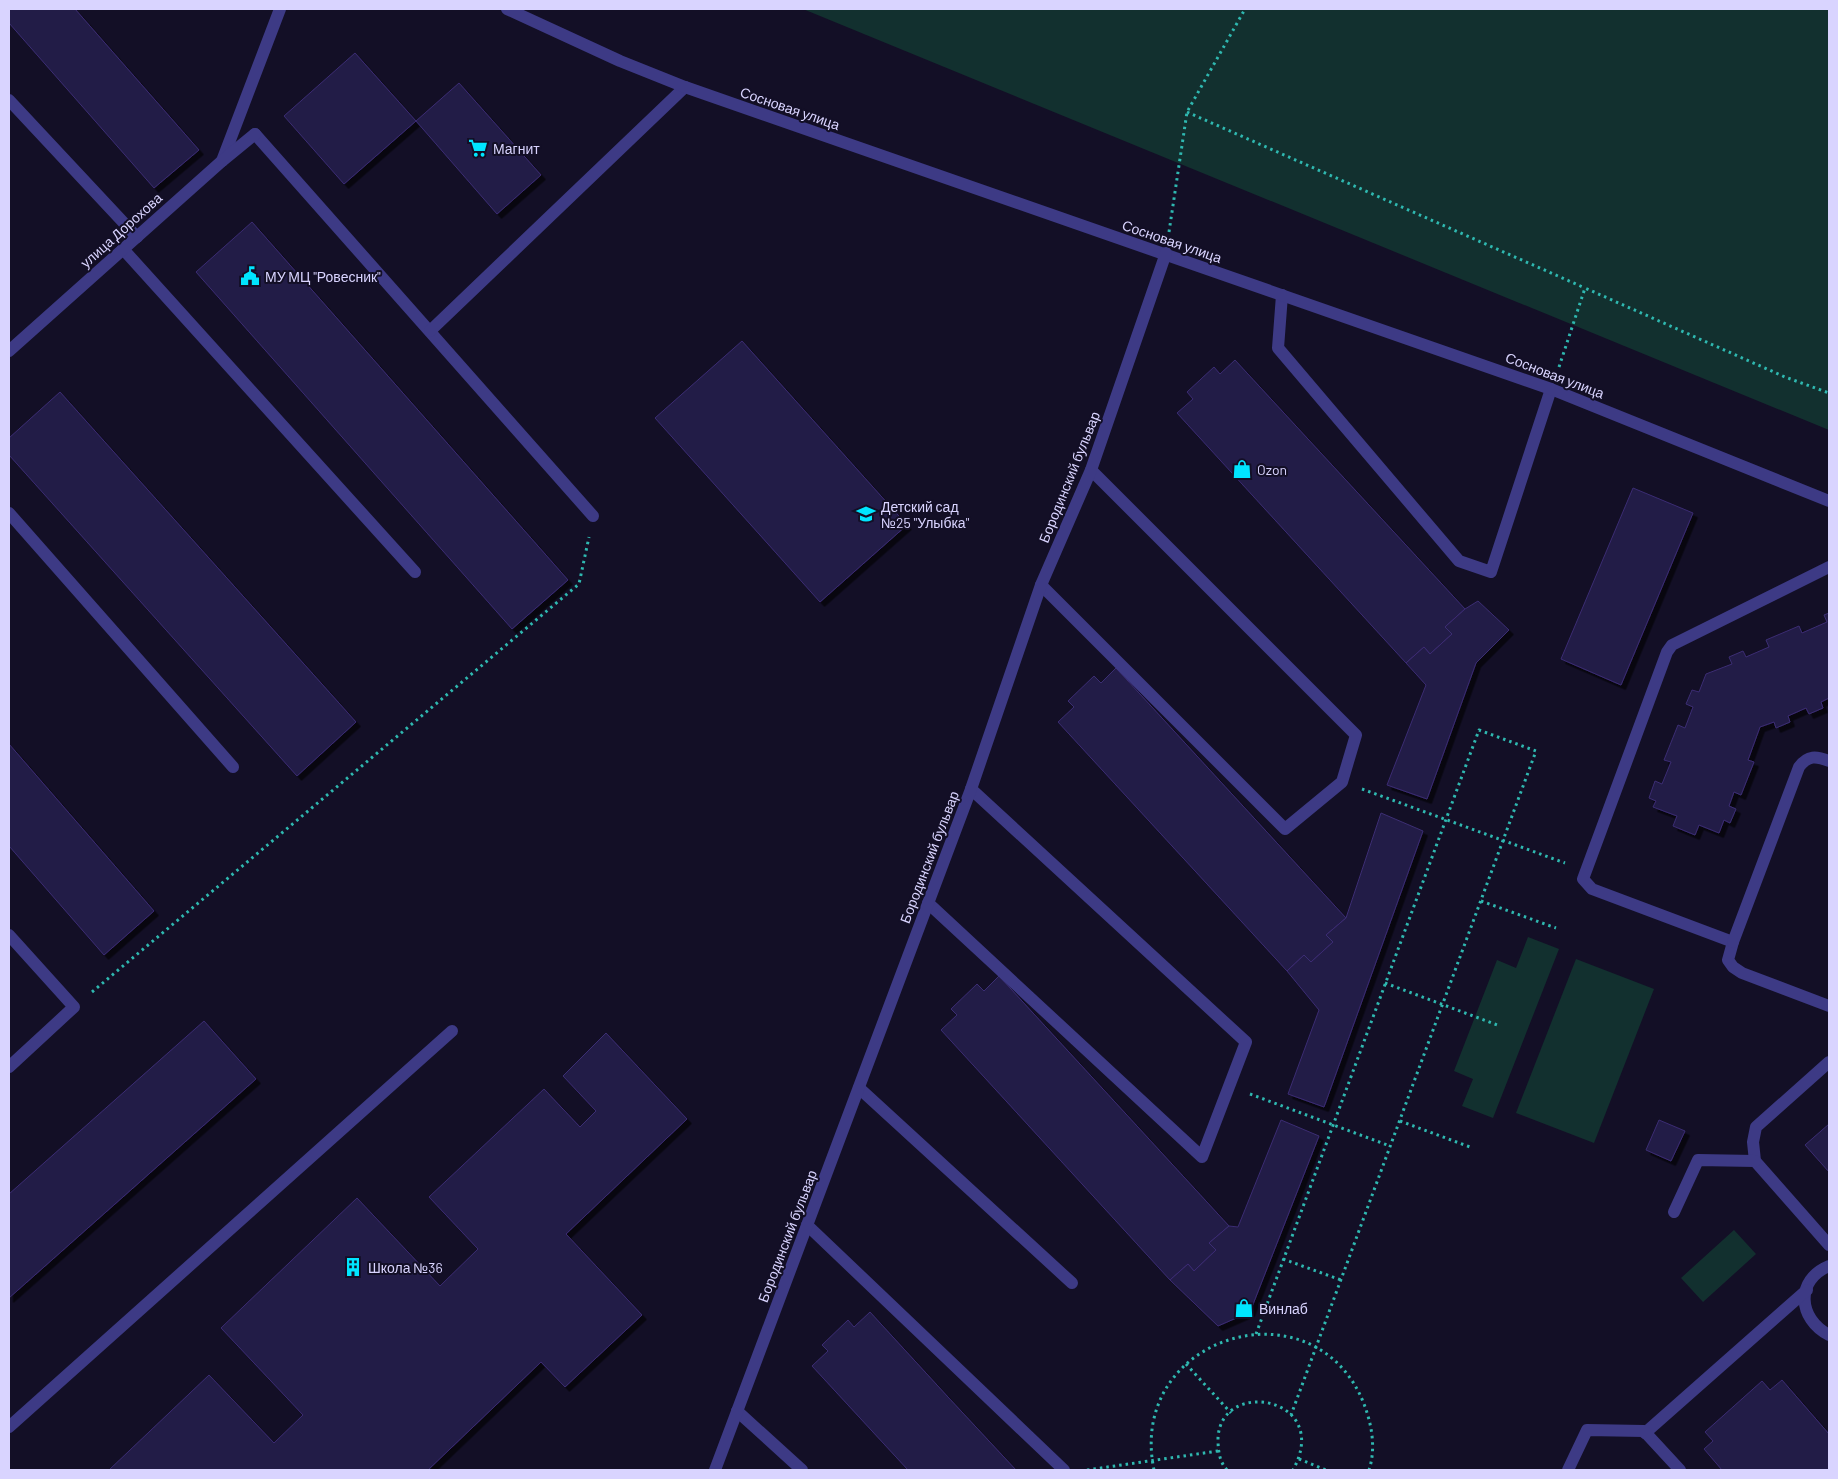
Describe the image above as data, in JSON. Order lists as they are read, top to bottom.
{
  "streets": {
    "street": ["Сосновая улица", "улица Дорохова", "Бородинский бульвар"]
  },
  "crossings": [
    ["Сосновая улица", "Бородинский бульвар"]
  ],
  "places": {
    "supermarket": ["Магнит"],
    "public building": ["МУ МЦ \"Ровесник\""],
    "shop": ["Ozon", "Винлаб"],
    "school or university": ["Детский сад №25 \"Улыбка\""],
    "building": ["Школа №36"]
  }
}
